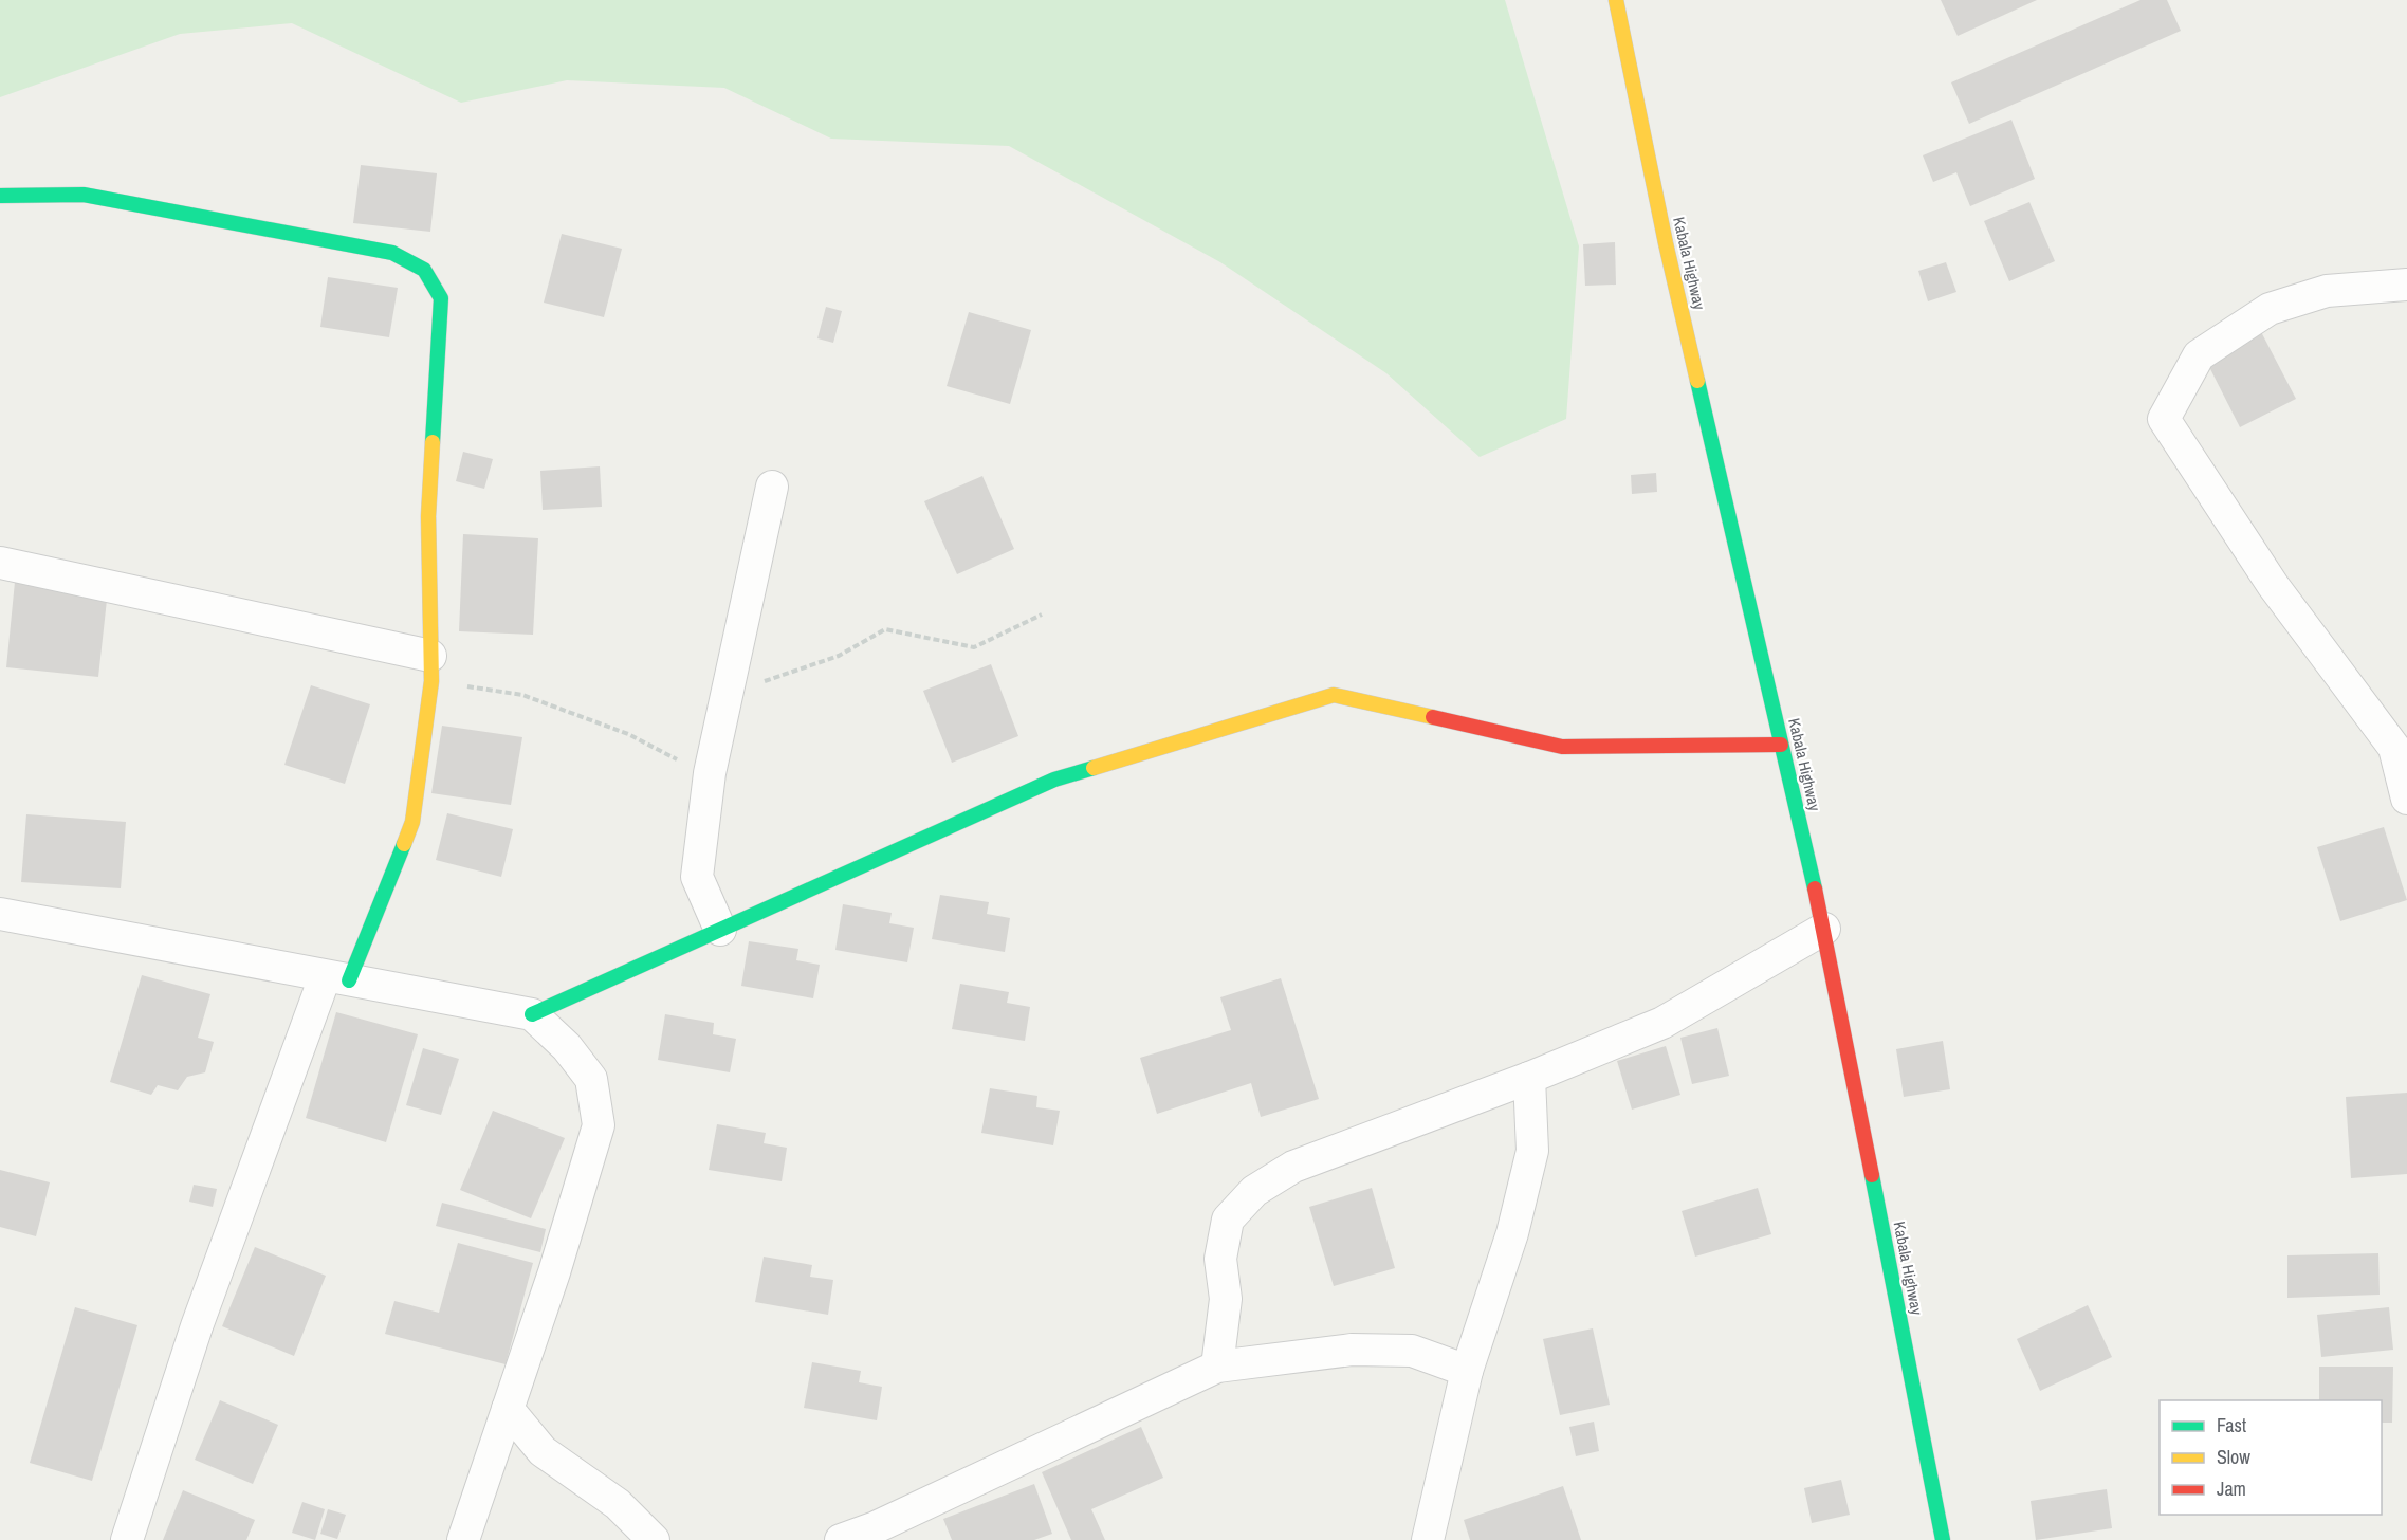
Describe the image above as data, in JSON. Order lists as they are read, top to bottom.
{
  "streets": {
    "street": ["Kabala Highway"]
  },
  "legend": ["Fast", "Slow", "Jam"]
}
